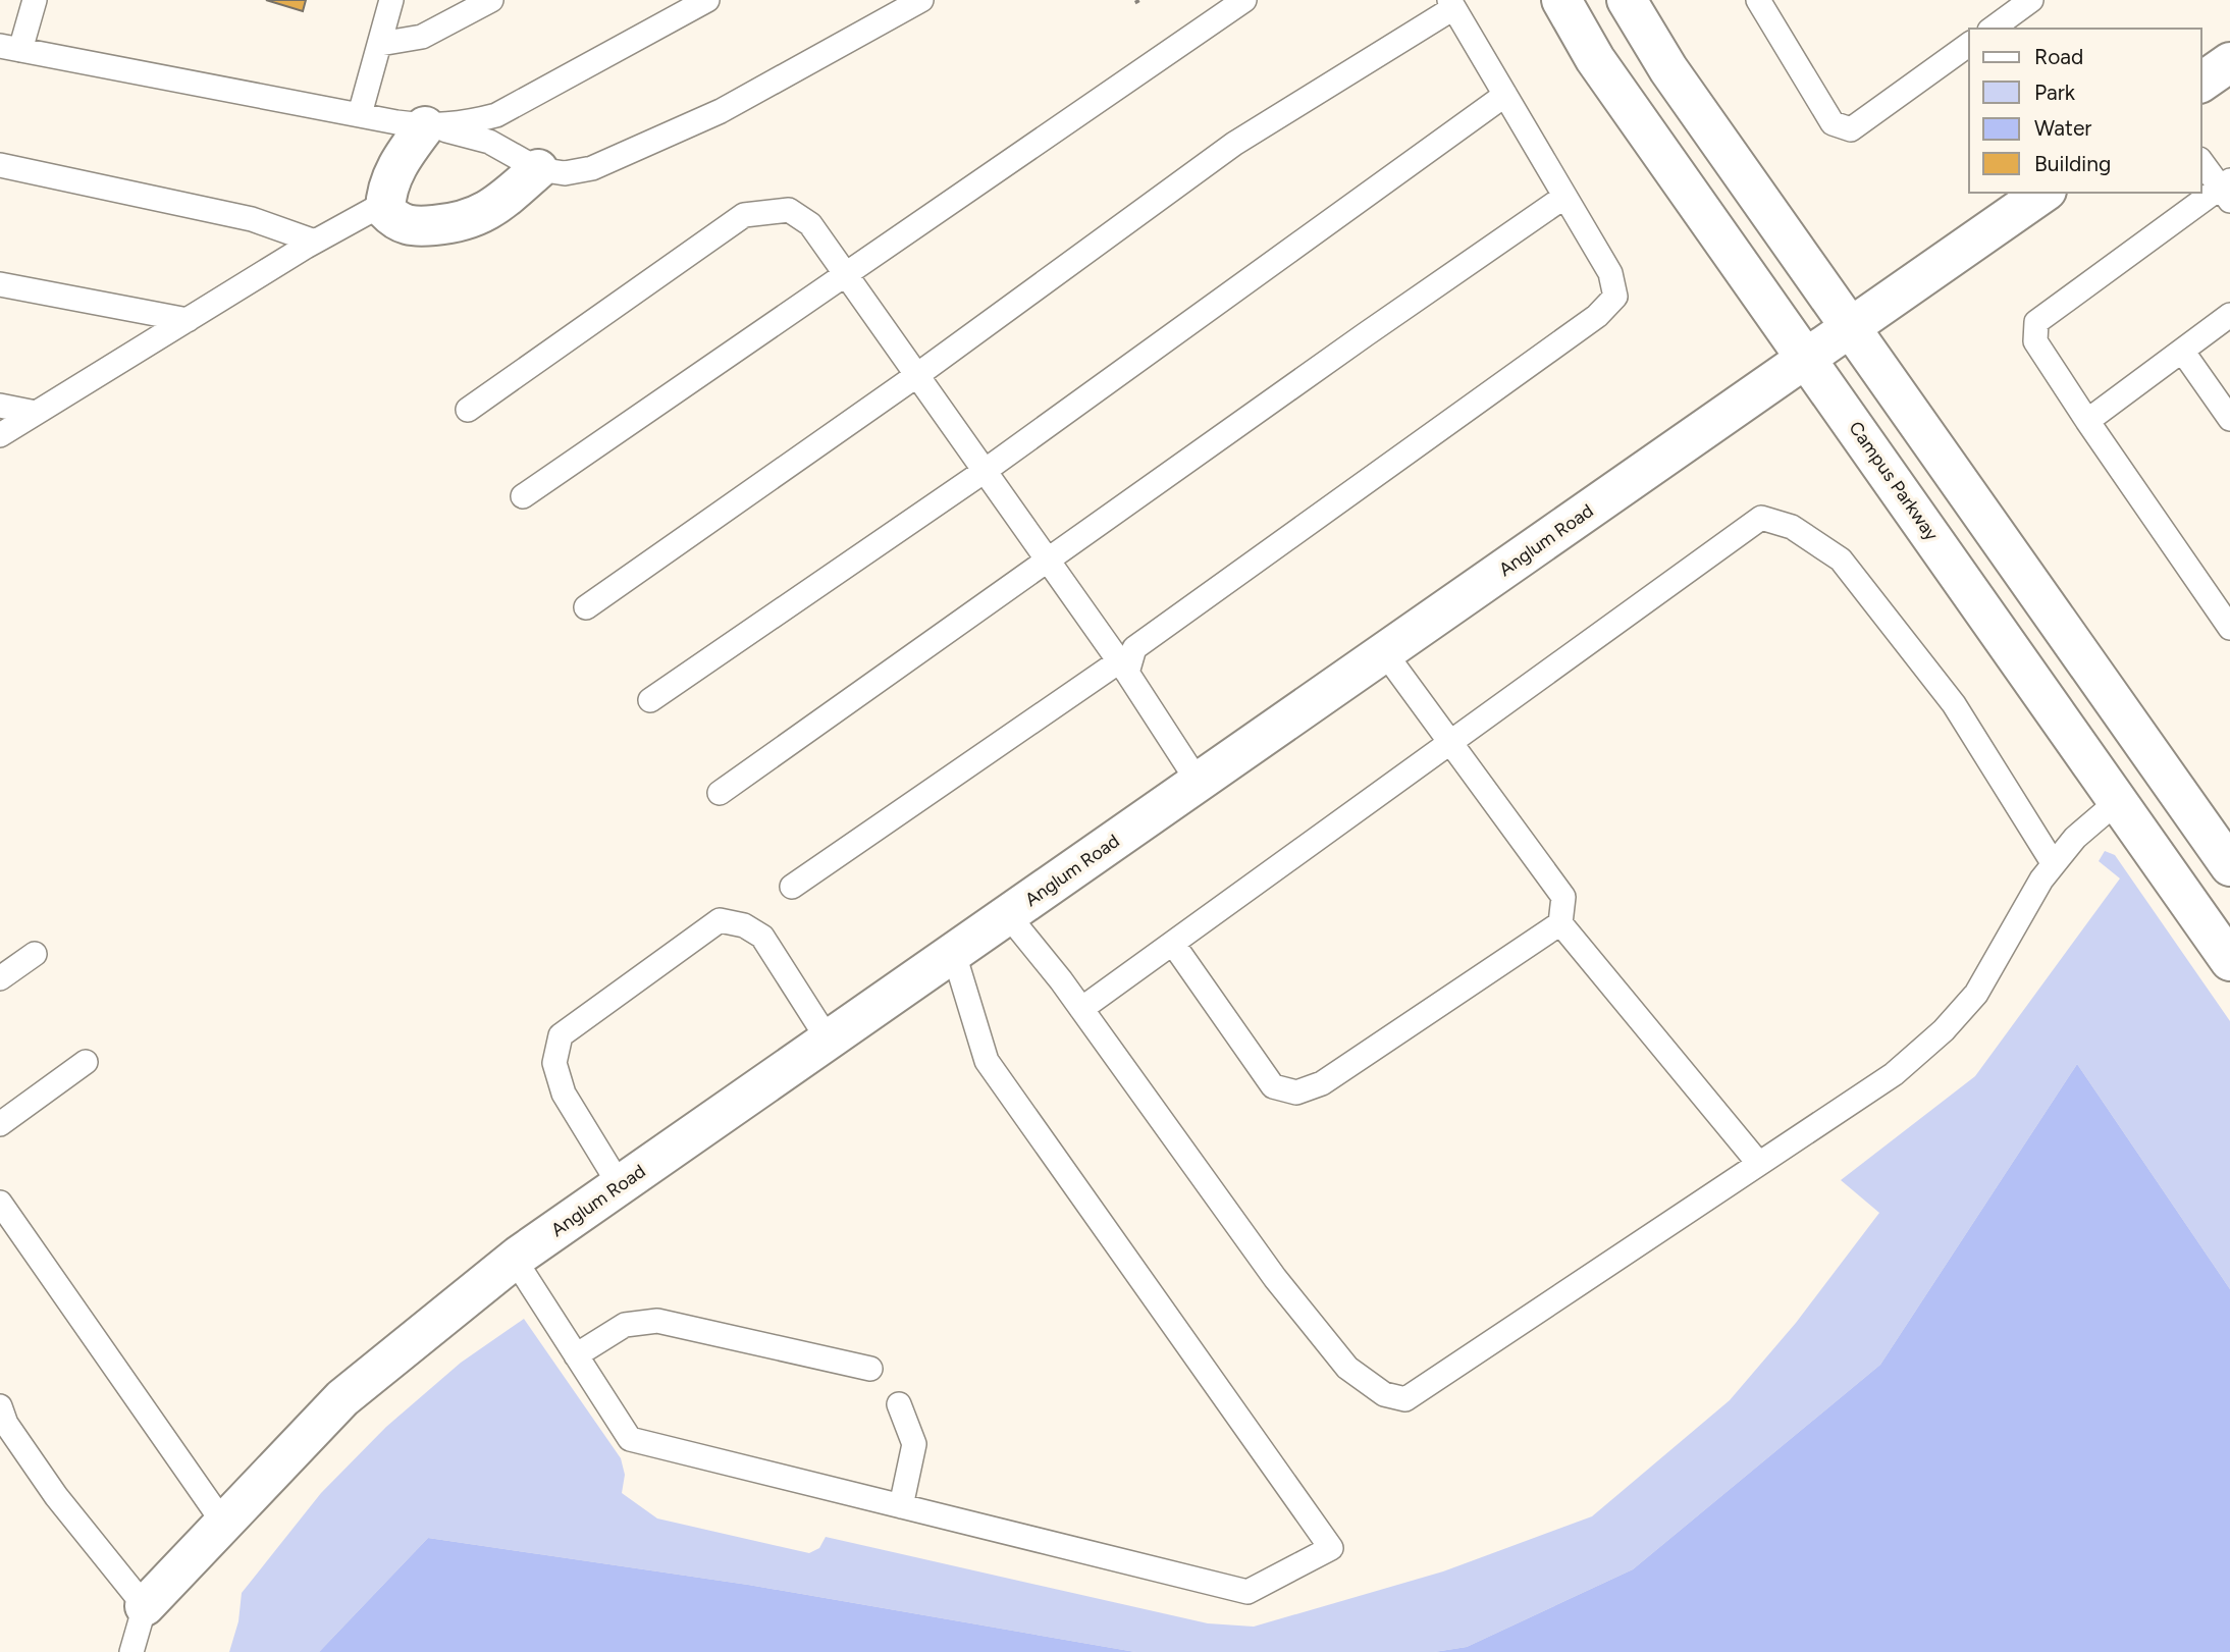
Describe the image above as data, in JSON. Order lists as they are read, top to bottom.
{
  "streets": {
    "street": ["Campus Parkway", "Anglum Road"]
  },
  "crossings": [
    ["Campus Parkway", "Anglum Road"]
  ],
  "legend": [
    "Road",
    "Park",
    "Water",
    "Building"
  ]
}
